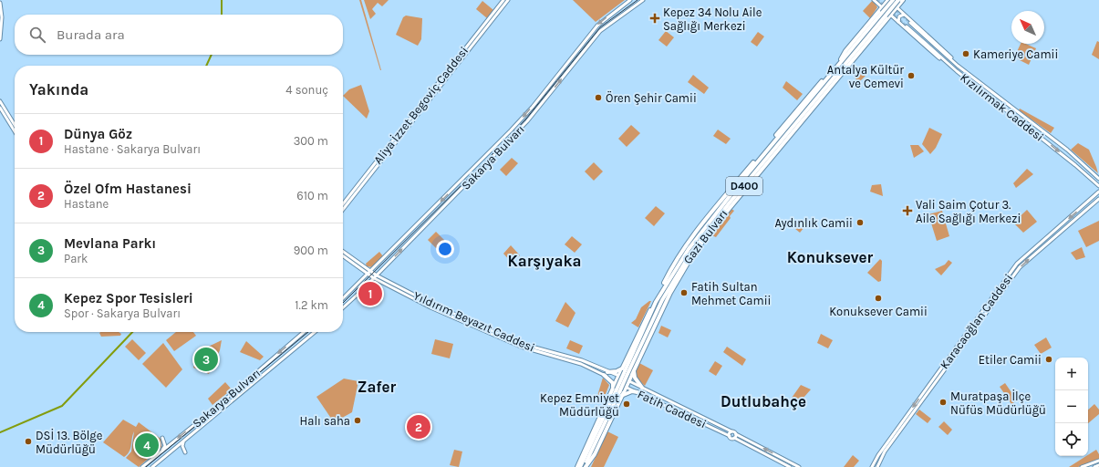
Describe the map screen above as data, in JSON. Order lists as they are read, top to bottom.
{
  "streets": {
    "highway": ["D400", "Gazi Bulvarı"],
    "main road": [
      "Aliya İzzet Begoviç Caddesi",
      "Kızılırmak Caddesi",
      "Sakarya Bulvarı",
      "Yıldırım Beyazıt Caddesi",
      "Karacaoğlan Caddesi",
      "Fatih Caddesi"
    ]
  },
  "crossings": [
    ["Sakarya Bulvarı", "Yıldırım Beyazıt Caddesi"],
    ["Yıldırım Beyazıt Caddesi", "Fatih Caddesi"]
  ],
  "districts": [
    "Konuksever",
    "Karşıyaka",
    "Zafer",
    "Dutlubahçe"
  ],
  "places": {
    "health": ["Kepez 34 Nolu Aile Sağlığı Merkezi", "Vali Saim Çotur 3. Aile Sağlığı Merkezi"],
    "other": [
      "Kameriye Camii",
      "Antalya Kültür ve Cemevi",
      "Ören Şehir Camii",
      "Aydınlık Camii",
      "Fatih Sultan Mehmet Camii",
      "Konuksever Camii",
      "Etiler Camii",
      "Muratpaşa İlçe Nüfüs Müdürlüğü",
      "Kepez Emniyet Müdürlüğü",
      "Halı saha",
      "DSİ 13. Bölge Müdürlüğü"
    ]
  },
  "north": "top left",
  "page": {
    "search": "Burada ara",
    "heading": ["Yakında", "4 sonuç"],
    "list": [
      {
        "mark": "1",
        "name": "Dünya Göz",
        "note": "Hastane · Sakarya Bulvarı",
        "value": "300 m"
      },
      {
        "mark": "2",
        "name": "Özel Ofm Hastanesi",
        "note": "Hastane",
        "value": "610 m"
      },
      {
        "mark": "3",
        "name": "Mevlana Parkı",
        "note": "Park",
        "value": "900 m"
      },
      {
        "mark": "4",
        "name": "Kepez Spor Tesisleri",
        "note": "Spor · Sakarya Bulvarı",
        "value": "1.2 km"
      }
    ],
    "pins": [
      "1",
      "3",
      "2",
      "4"
    ],
    "map_buttons": ["+", "−"]
  }
}
